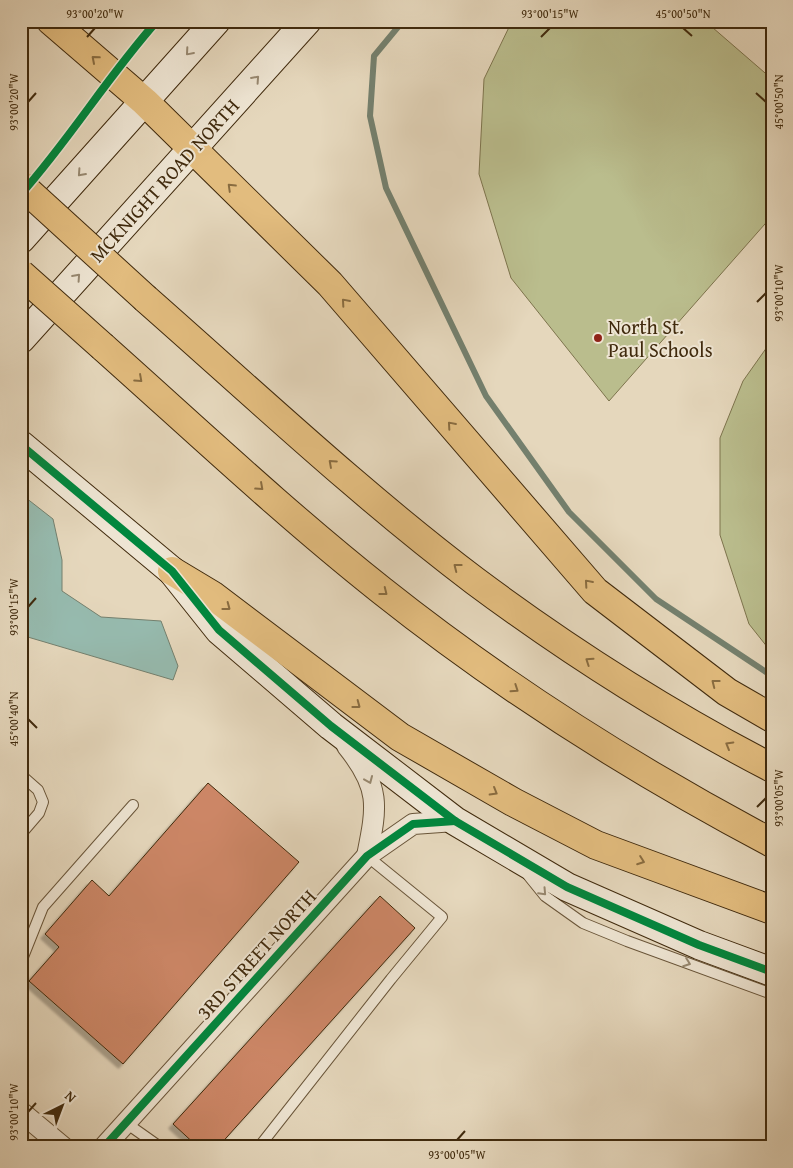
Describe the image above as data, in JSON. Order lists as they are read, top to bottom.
{
  "streets": {
    "street": ["MCKNIGHT ROAD NORTH", "3RD STREET NORTH"]
  },
  "places": ["North St. Paul Schools"],
  "north": "top right",
  "coordinates": [
    "93°00'20\"W",
    "93°00'15\"W",
    "45°00'50\"N",
    "93°00'10\"W",
    "45°00'40\"N",
    "93°00'05\"W"
  ]
}
